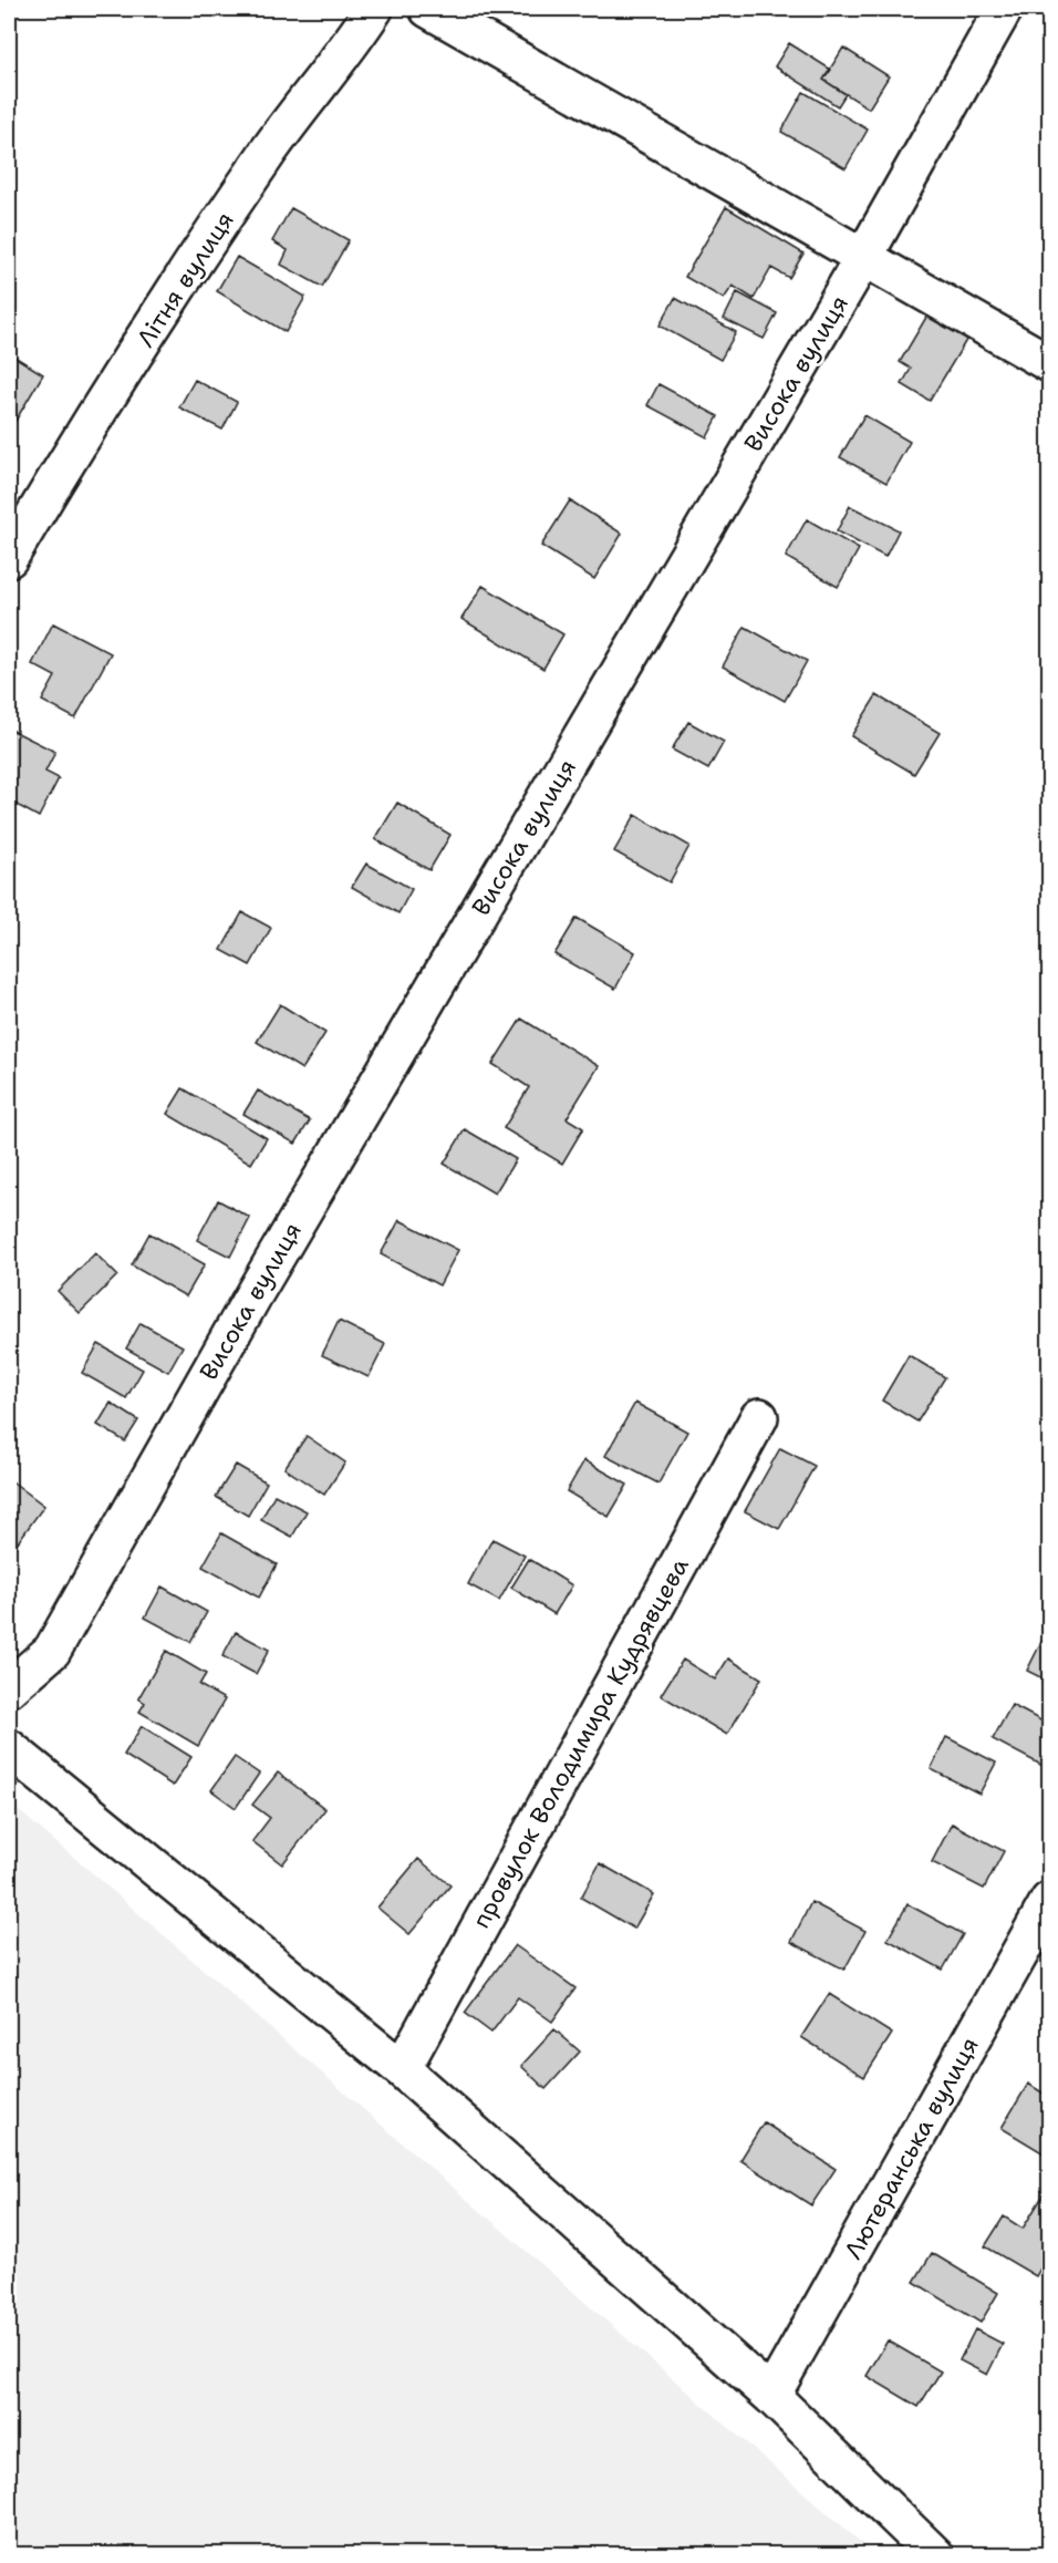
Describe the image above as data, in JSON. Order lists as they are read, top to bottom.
{
  "streets": {
    "street": [
      "Літня вулиця",
      "Висока вулиця",
      "провулок Володимира Кудрявцева",
      "Лютеранська вулиця"
    ]
  }
}
